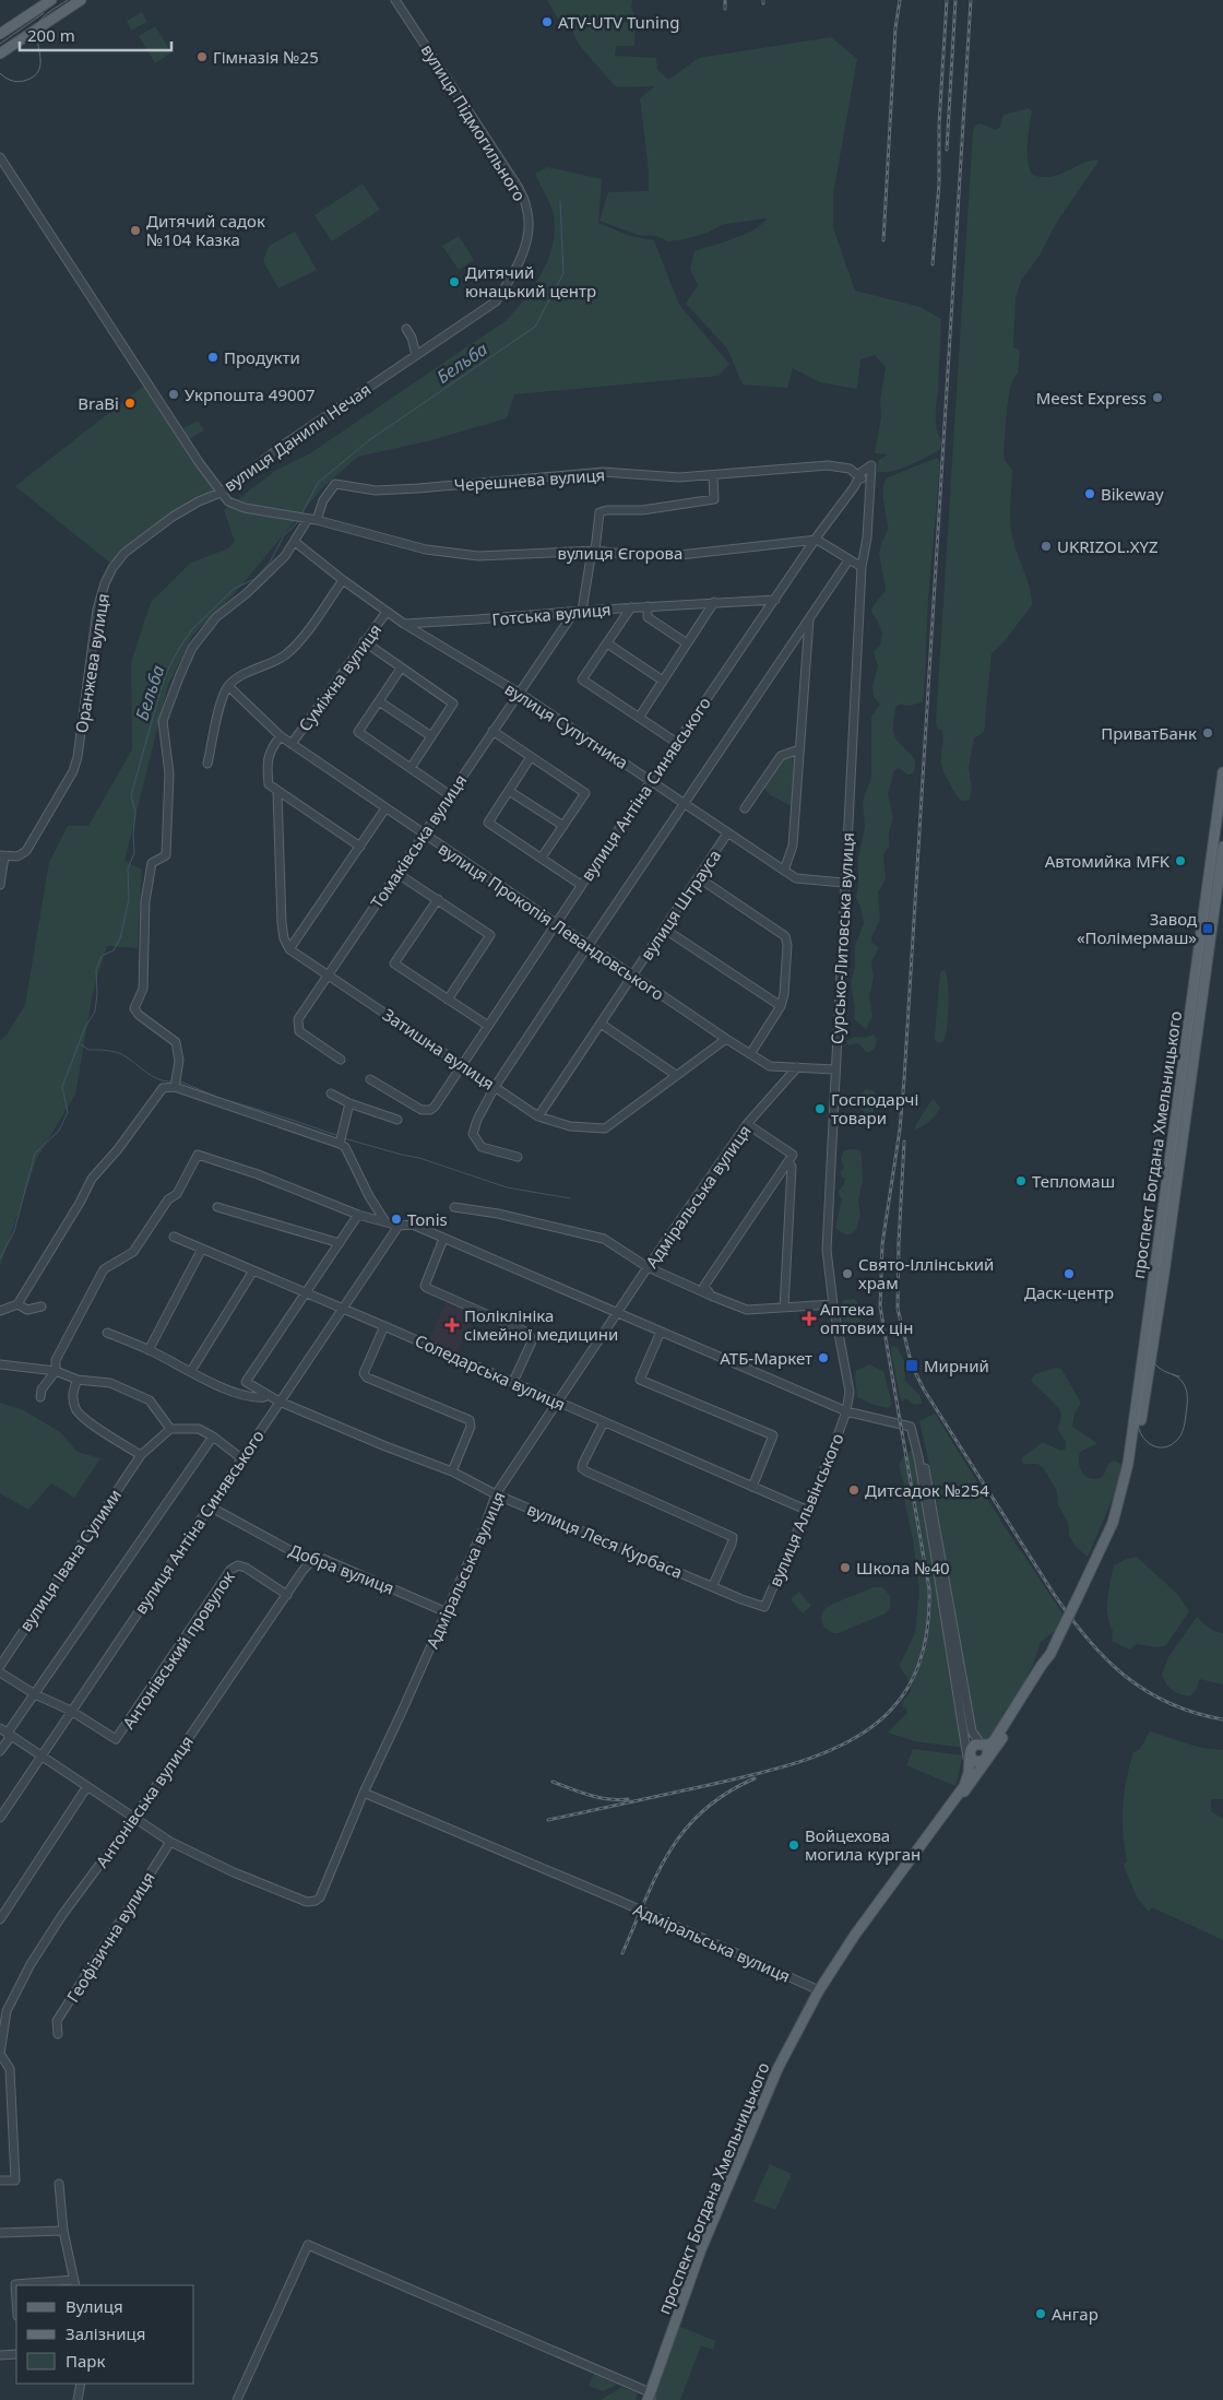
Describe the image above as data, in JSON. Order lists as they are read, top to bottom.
{
  "streets": {
    "main road": ["проспект Богдана Хмельницького"],
    "street": [
      "вулиця Підмогильного",
      "вулиця Данили Нечая",
      "Черешнева вулиця",
      "вулиця Єгорова",
      "Готська вулиця",
      "Оранжева вулиця",
      "Суміжна вулиця",
      "вулиця Супутника",
      "вулиця Антіна Синявського",
      "Томаківська вулиця",
      "вулиця Штрауса",
      "вулиця Прокопія Левандовського",
      "Сурсько-Литовська вулиця",
      "Затишна вулиця",
      "Адміральська вулиця",
      "Соледарська вулиця",
      "вулиця Альвінського",
      "вулиця Леся Курбаса",
      "вулиця Івана Сулими",
      "Добра вулиця",
      "Антонівський провулок",
      "Антонівська вулиця",
      "Геофізична вулиця"
    ]
  },
  "crossings": [
    ["вулиця Підмогильного", "вулиця Данили Нечая"],
    ["вулиця Данили Нечая", "вулиця Єгорова"],
    ["вулиця Данили Нечая", "Оранжева вулиця"],
    ["Черешнева вулиця", "вулиця Єгорова"],
    ["Черешнева вулиця", "вулиця Антіна Синявського"],
    ["Черешнева вулиця", "Сурсько-Литовська вулиця"],
    ["вулиця Єгорова", "Оранжева вулиця"],
    ["вулиця Єгорова", "вулиця Антіна Синявського"],
    ["Готська вулиця", "вулиця Супутника"],
    ["Готська вулиця", "вулиця Антіна Синявського"],
    ["Готська вулиця", "Томаківська вулиця"],
    ["Суміжна вулиця", "вулиця Прокопія Левандовського"],
    ["вулиця Супутника", "вулиця Антіна Синявського"],
    ["вулиця Супутника", "Томаківська вулиця"],
    ["вулиця Супутника", "вулиця Штрауса"],
    ["вулиця Супутника", "Сурсько-Литовська вулиця"],
    ["вулиця Антіна Синявського", "вулиця Прокопія Левандовського"],
    ["вулиця Антіна Синявського", "Сурсько-Литовська вулиця"],
    ["вулиця Антіна Синявського", "Затишна вулиця"],
    ["вулиця Антіна Синявського", "Соледарська вулиця"],
    ["вулиця Антіна Синявського", "вулиця Леся Курбаса"],
    ["вулиця Антіна Синявського", "Добра вулиця"],
    ["вулиця Антіна Синявського", "Антонівський провулок"],
    ["Томаківська вулиця", "вулиця Прокопія Левандовського"],
    ["Томаківська вулиця", "Затишна вулиця"],
    ["вулиця Штрауса", "вулиця Прокопія Левандовського"],
    ["вулиця Штрауса", "Затишна вулиця"],
    ["вулиця Прокопія Левандовського", "Сурсько-Литовська вулиця"],
    ["вулиця Прокопія Левандовського", "Затишна вулиця"],
    ["вулиця Прокопія Левандовського", "Адміральська вулиця"],
    ["Сурсько-Литовська вулиця", "вулиця Альвінського"],
    ["проспект Богдана Хмельницького", "Адміральська вулиця"],
    ["Адміральська вулиця", "Соледарська вулиця"],
    ["Адміральська вулиця", "вулиця Леся Курбаса"],
    ["Адміральська вулиця", "Добра вулиця"],
    ["Адміральська вулиця", "Геофізична вулиця"],
    ["Соледарська вулиця", "вулиця Альвінського"],
    ["Соледарська вулиця", "вулиця Леся Курбаса"],
    ["вулиця Альвінського", "вулиця Леся Курбаса"],
    ["Добра вулиця", "Антонівська вулиця"],
    ["Антонівський провулок", "Антонівська вулиця"]
  ],
  "water": ["Бельба"],
  "places": {
    "other": [
      "ATV-UTV Tuning",
      "Гімназія №25",
      "Дитячий садок №104 Казка",
      "Дитячий юнацький центр",
      "Продукти",
      "Укрпошта 49007",
      "Meest Express",
      "BraBi",
      "Bikeway",
      "UKRIZOL.XYZ",
      "ПриватБанк",
      "Автомийка MFK",
      "Господарчі товари",
      "Тепломаш",
      "Tonis",
      "Свято-Іллінський храм",
      "Даск-центр",
      "АТБ-Маркет",
      "Дитсадок №254",
      "Школа №40",
      "Войцехова могила курган",
      "Ангар"
    ],
    "transit": ["Завод «Полімермаш»", "Мирний"],
    "health": ["Аптека оптових цін", "Поліклініка сімейної медицини"]
  },
  "legend": ["Вулиця", "Залізниця", "Парк"],
  "scale_bar": "200 m"
}
